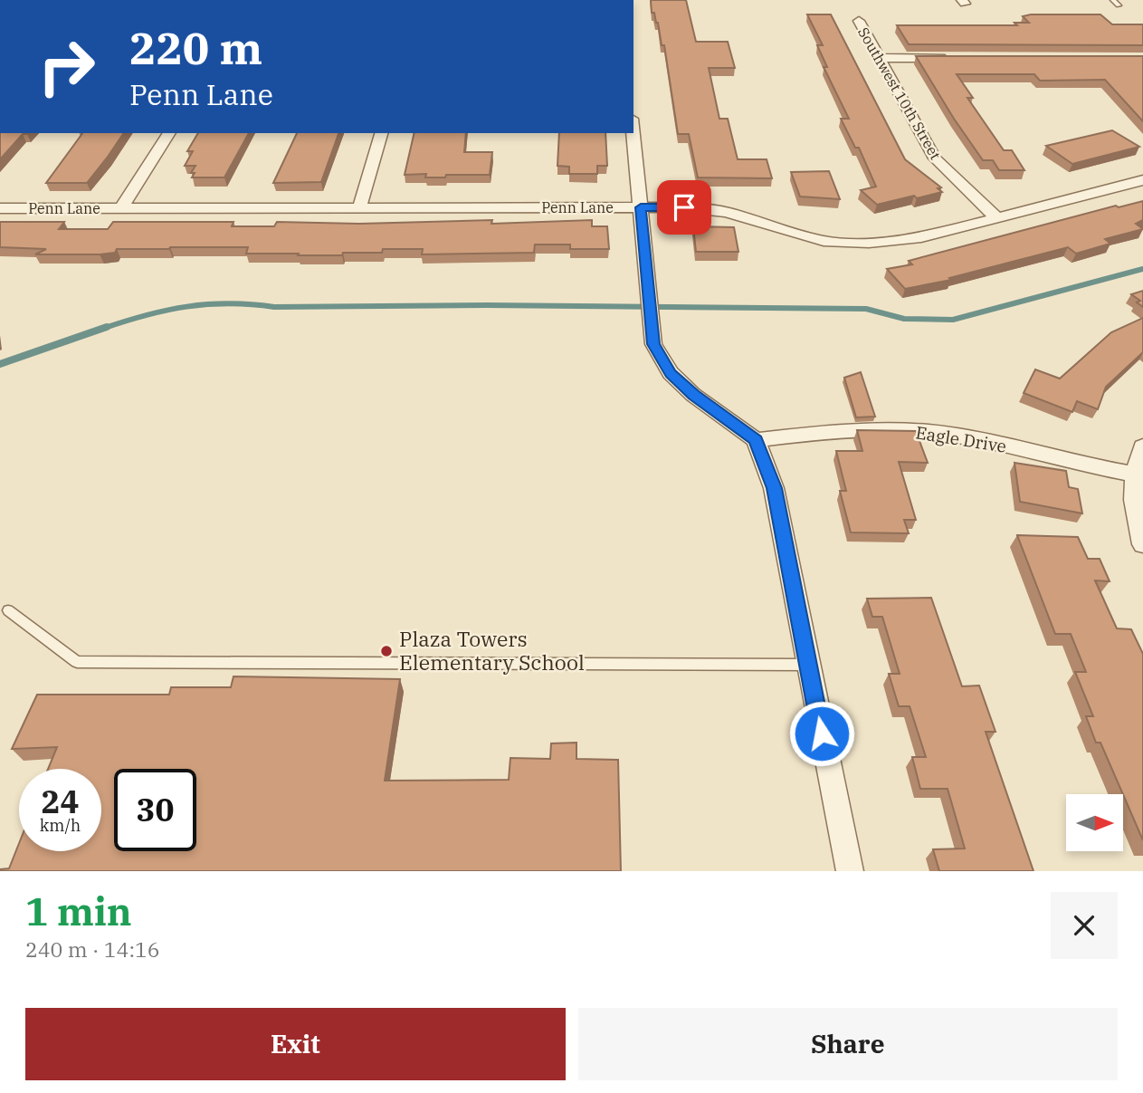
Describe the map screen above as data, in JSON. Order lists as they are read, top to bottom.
{
  "streets": {
    "street": ["Southwest 10th Street", "Penn Lane", "Eagle Drive"]
  },
  "crossings": [
    ["Southwest 10th Street", "Penn Lane"]
  ],
  "places": ["Plaza Towers Elementary School"],
  "north": "right",
  "page": {
    "turn": ["220 m", "Penn Lane"],
    "speed": "24 km/h",
    "limit": "30",
    "heading": ["1 min", "240 m · 14:16"],
    "buttons": ["Exit", "Share"]
  }
}
